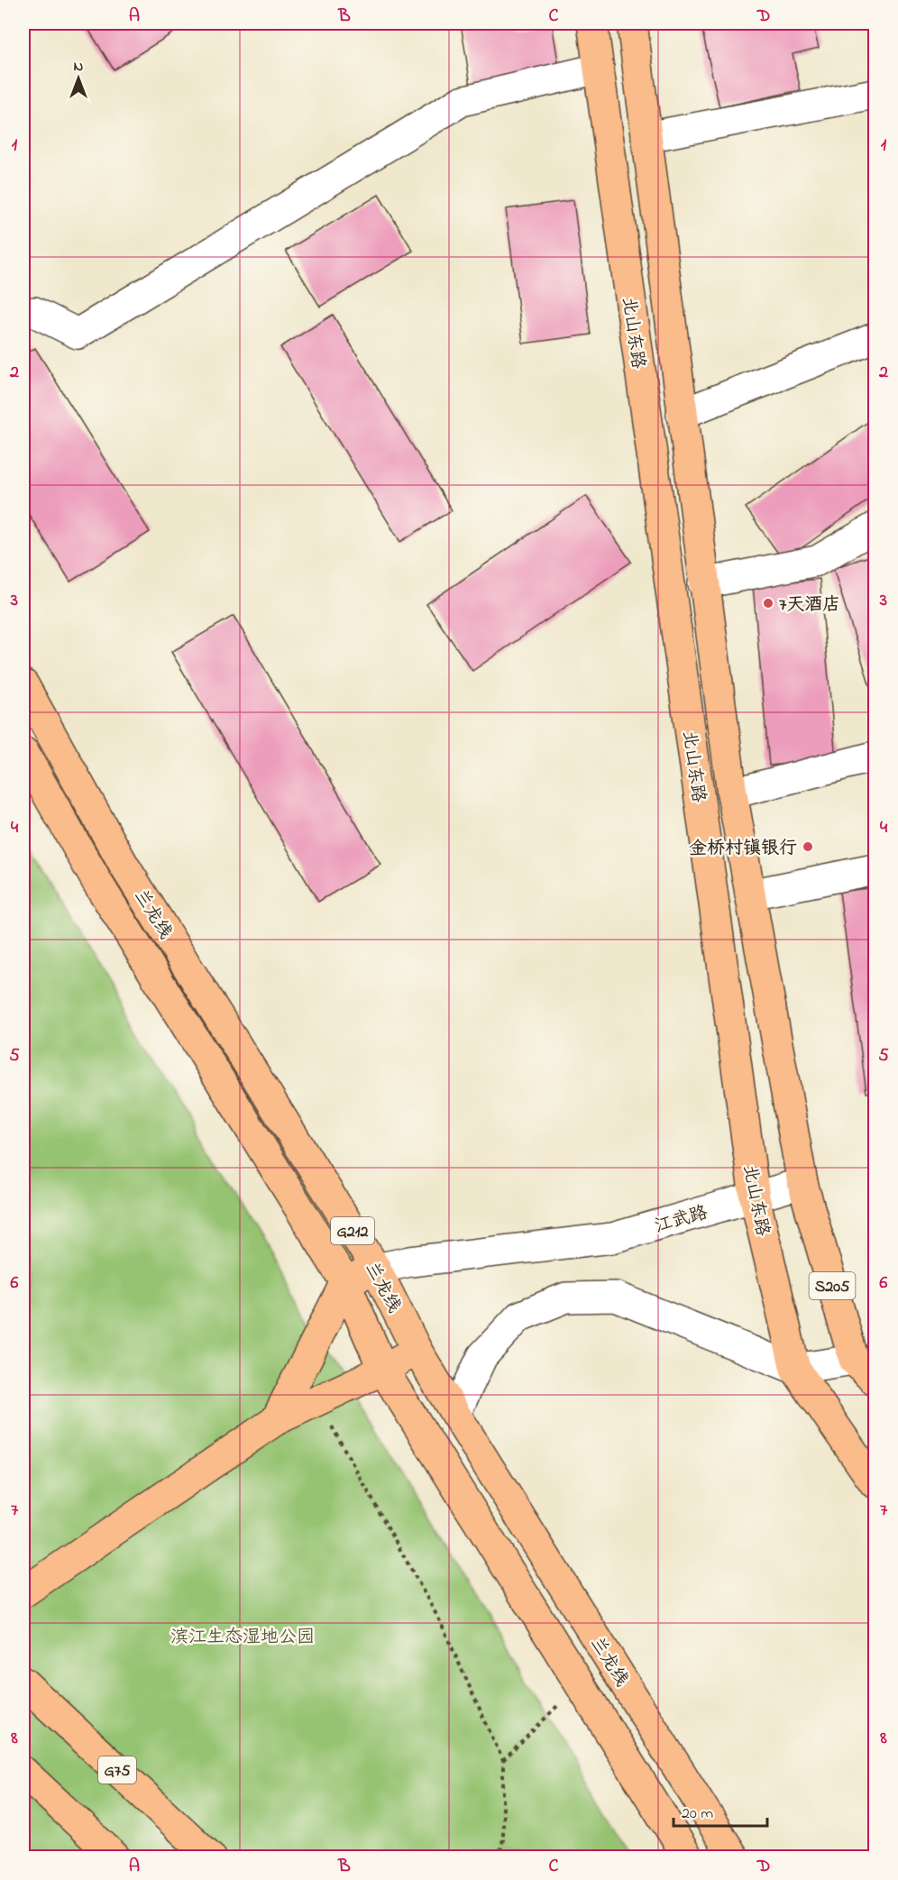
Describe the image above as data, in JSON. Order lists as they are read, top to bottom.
{
  "streets": {
    "main road": [
      "北山东路",
      "兰龙线",
      "G212",
      "S205",
      "G75"
    ],
    "street": ["江武路"]
  },
  "crossings": [
    ["北山东路", "江武路"],
    ["北山东路", "S205"],
    ["兰龙线", "江武路"],
    ["江武路", "S205"]
  ],
  "parks": ["滨江生态湿地公园"],
  "places": ["7天酒店", "金桥村镇银行"],
  "scale_bar": "20 m",
  "north": "top",
  "grid": {
    "columns": [
      "A",
      "B",
      "C",
      "D"
    ],
    "rows": [
      "1",
      "2",
      "3",
      "4",
      "5",
      "6",
      "7",
      "8"
    ]
  }
}
